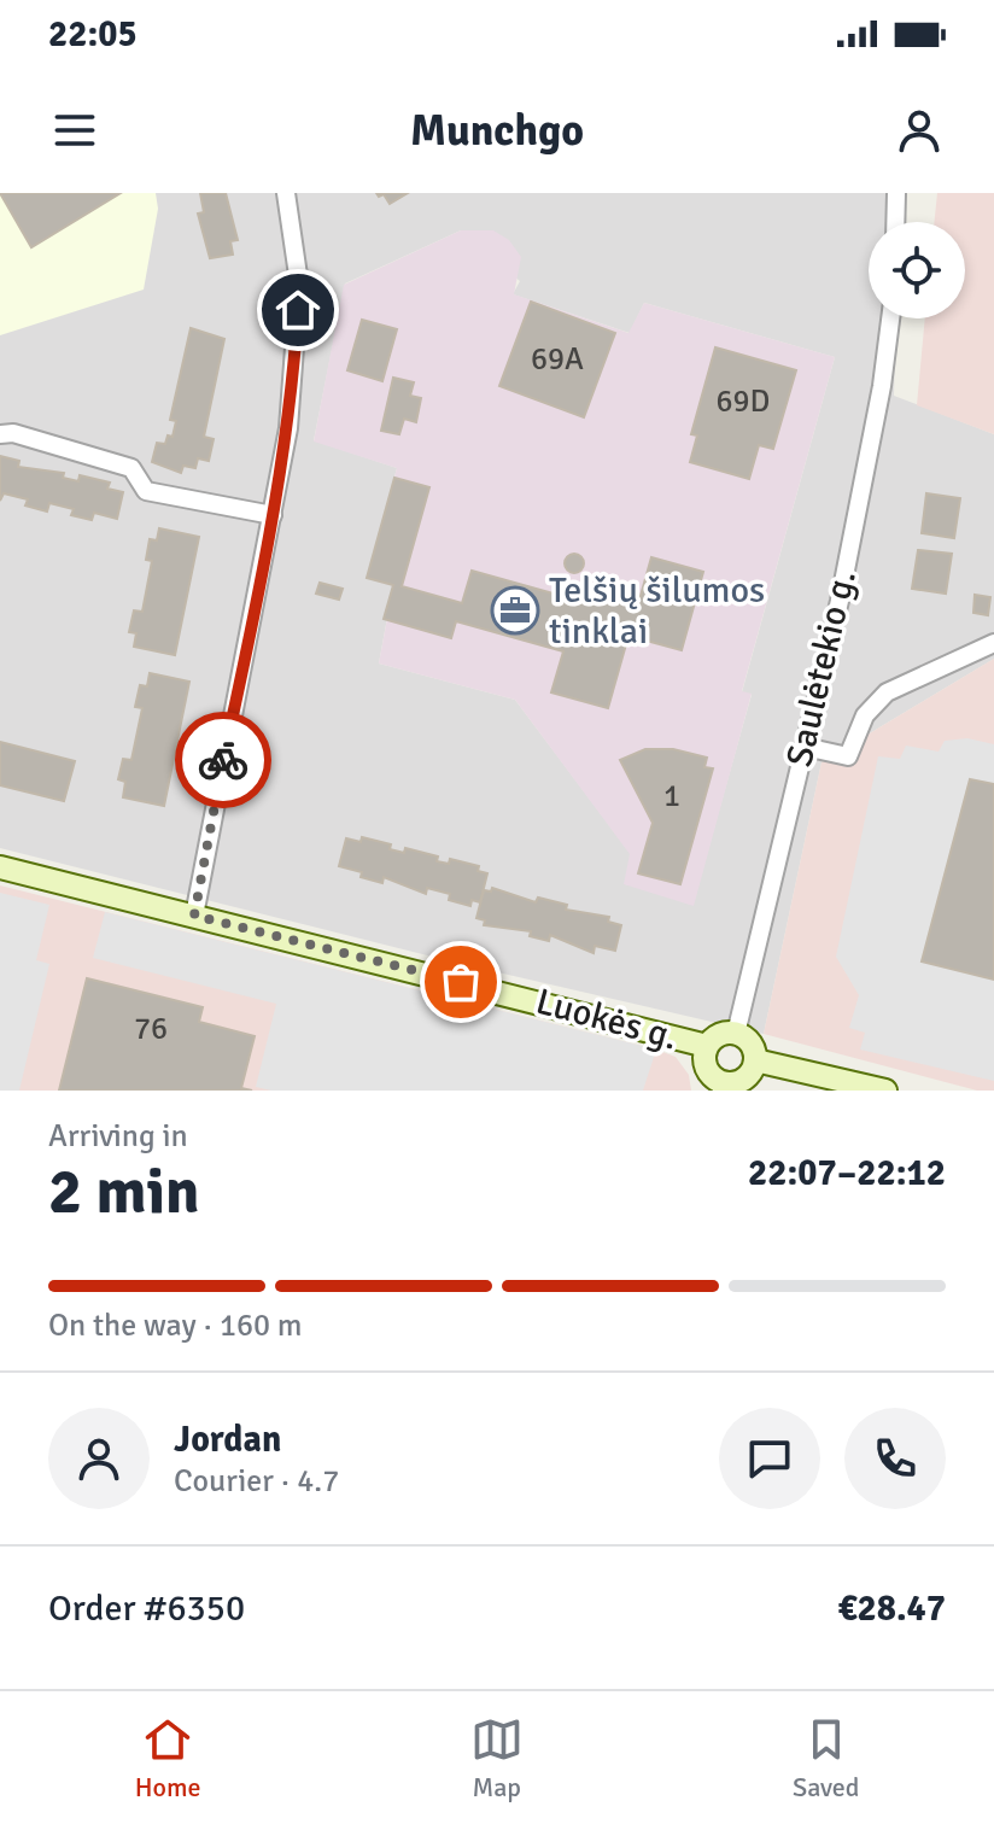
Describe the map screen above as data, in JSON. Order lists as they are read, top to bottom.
{
  "streets": {
    "main road": ["Luokės g."],
    "street": ["Saulėtekio g."]
  },
  "crossings": [
    ["Saulėtekio g.", "Luokės g."]
  ],
  "places": {
    "office": ["Telšių šilumos tinklai"]
  },
  "house_numbers": [
    "69A",
    "69D",
    "1",
    "76"
  ],
  "page": {
    "status": "22:05",
    "header": "Munchgo",
    "heading": ["2 min", "Arriving in", "22:07–22:12"],
    "panel": [
      "Jordan",
      "Courier · 4.7",
      "Order #6350",
      "€28.47"
    ],
    "bar": "On the way · 160 m",
    "tabs": ["Home", "Map", "Saved"]
  }
}
